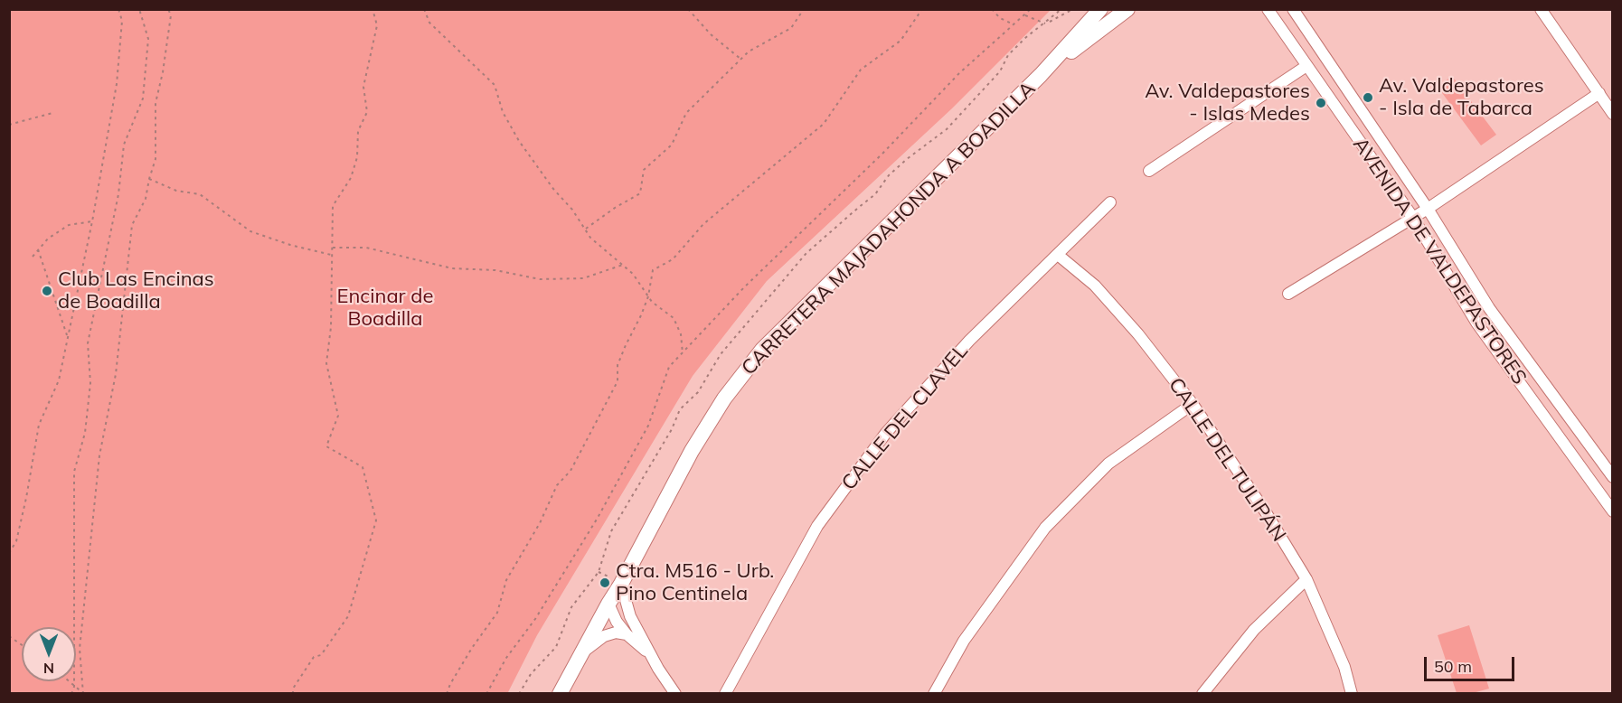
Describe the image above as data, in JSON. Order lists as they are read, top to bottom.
{
  "streets": {
    "street": [
      "CARRETERA MAJADAHONDA A BOADILLA",
      "AVENIDA DE VALDEPASTORES",
      "CALLE DEL CLAVEL",
      "CALLE DEL TULIPÁN"
    ]
  },
  "crossings": [
    ["CALLE DEL CLAVEL", "CALLE DEL TULIPÁN"]
  ],
  "parks": ["Encinar de Boadilla"],
  "places": [
    "Av. Valdepastores - Isla de Tabarca",
    "Av. Valdepastores - Islas Medes",
    "Club Las Encinas de Boadilla",
    "Ctra. M516 - Urb. Pino Centinela"
  ],
  "scale_bar": "50 m",
  "north": "bottom"
}
